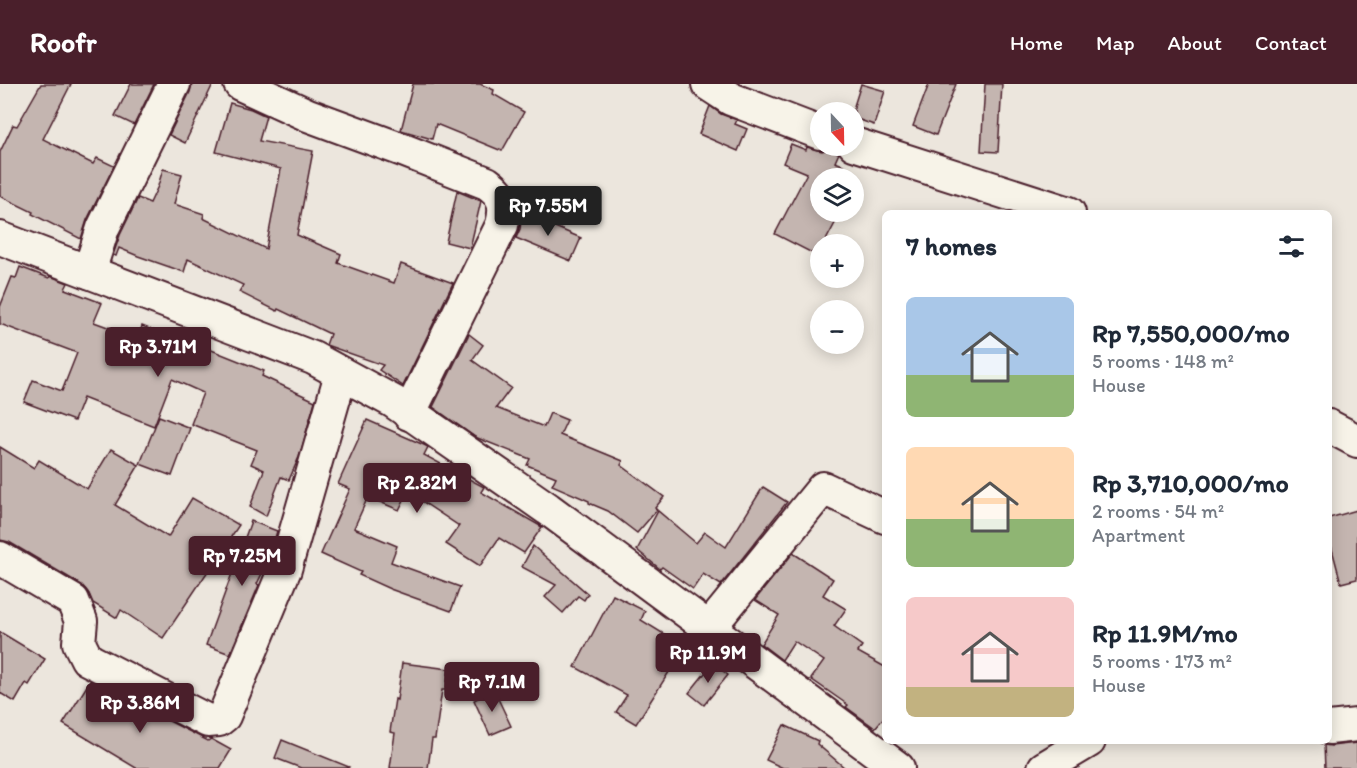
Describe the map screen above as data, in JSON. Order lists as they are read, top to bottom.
{
  "north": "bottom",
  "page": {
    "header": "Roofr",
    "nav": [
      "Home",
      "Map",
      "About",
      "Contact"
    ],
    "map_buttons": ["+", "−"],
    "price": [
      "Rp 7.55M",
      "Rp 3.71M",
      "Rp 2.82M",
      "Rp 7.25M",
      "Rp 11.9M",
      "Rp 7.1M",
      "Rp 3.86M"
    ],
    "heading": "7 homes",
    "list": [
      {
        "name": "Rp 7,550,000/mo",
        "note": "5 rooms · 148 m² · House"
      },
      {
        "name": "Rp 3,710,000/mo",
        "note": "2 rooms · 54 m² · Apartment"
      },
      {
        "name": "Rp 11.9M/mo",
        "note": "5 rooms · 173 m² · House"
      }
    ]
  }
}
